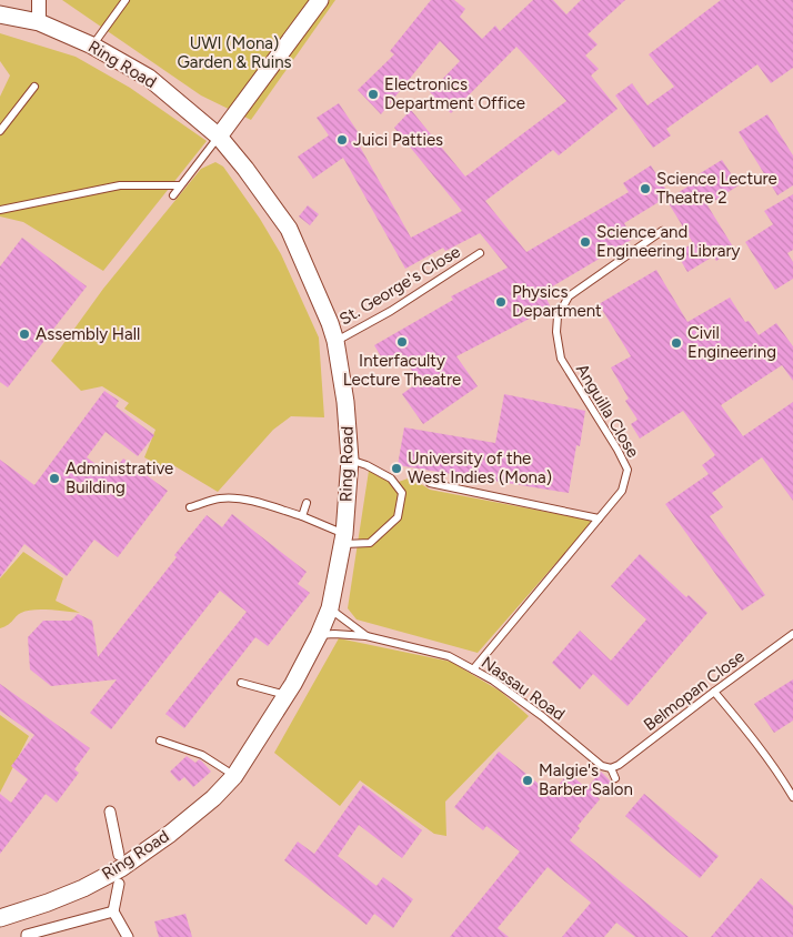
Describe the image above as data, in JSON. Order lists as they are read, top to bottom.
{
  "streets": {
    "street": ["Ring Road"],
    "lane": [
      "St. George's Close",
      "Anguilla Close",
      "Nassau Road",
      "Belmopan Close"
    ]
  },
  "crossings": [
    ["Ring Road", "St. George's Close"],
    ["Anguilla Close", "Nassau Road"],
    ["Nassau Road", "Belmopan Close"]
  ],
  "parks": ["UWI (Mona) Garden & Ruins"],
  "places": [
    "Electronics Department Office",
    "Juici Patties",
    "Science Lecture Theatre 2",
    "Science and Engineering Library",
    "Physics Department",
    "Assembly Hall",
    "Interfaculty Lecture Theatre",
    "Civil Engineering",
    "University of the West Indies (Mona)",
    "Administrative Building",
    "Malgie's Barber Salon"
  ]
}
